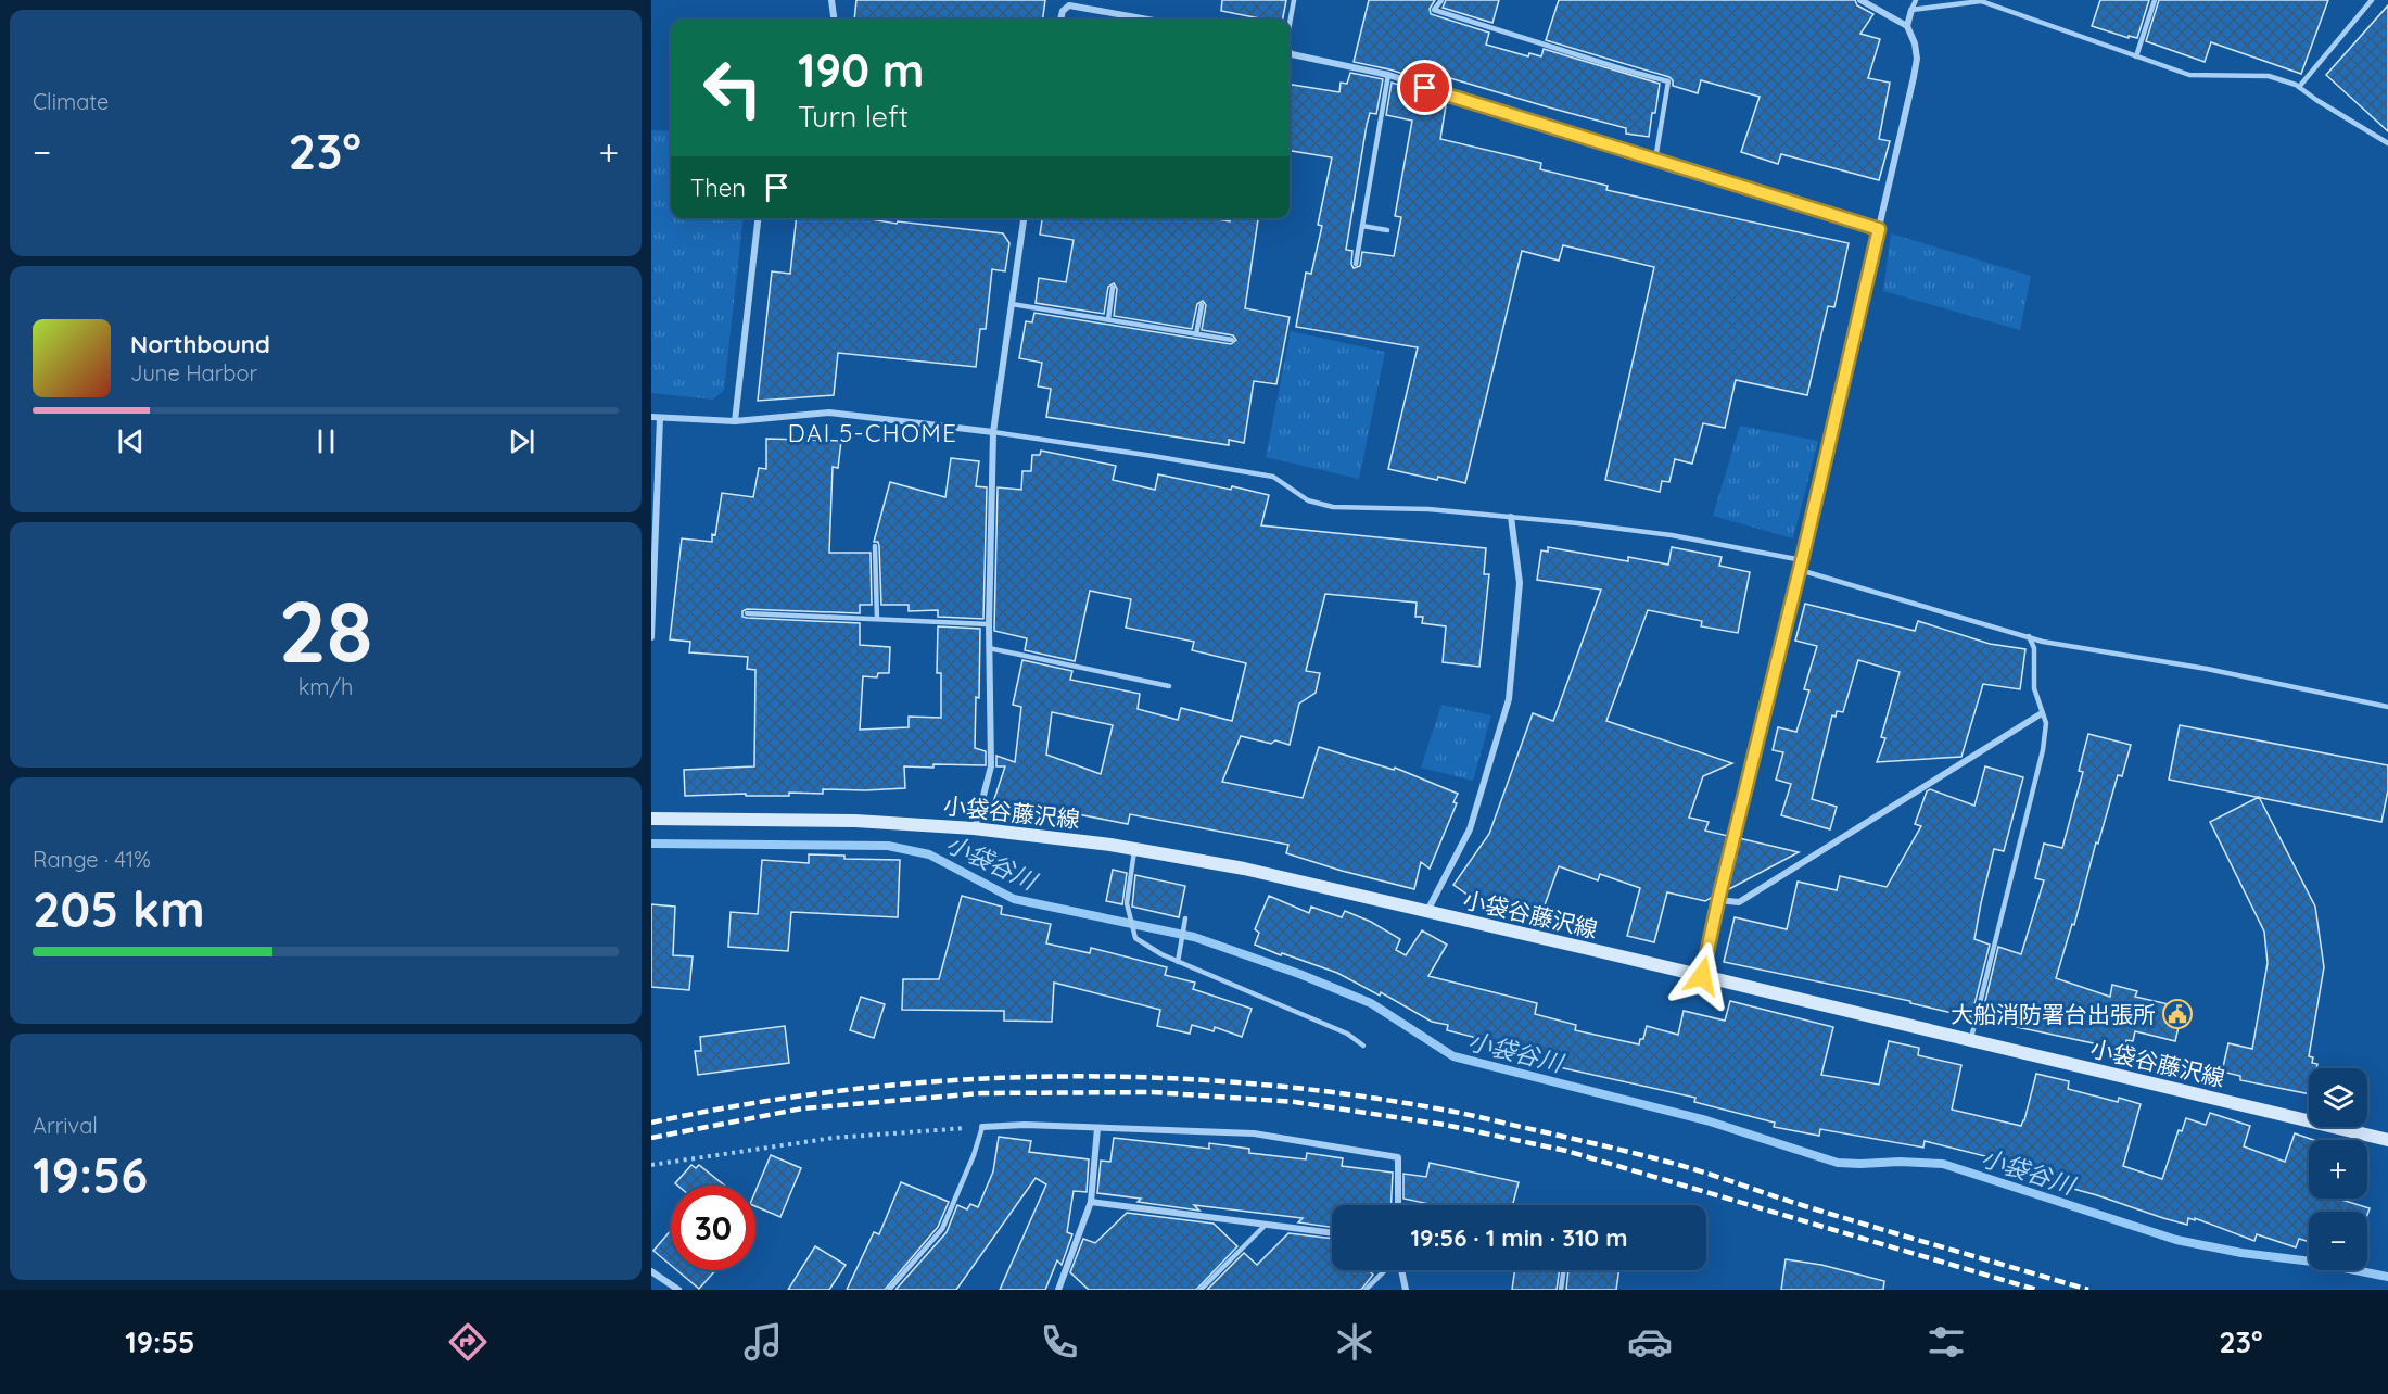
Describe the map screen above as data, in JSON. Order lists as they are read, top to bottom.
{
  "streets": {
    "main road": ["小袋谷藤沢線"]
  },
  "districts": ["DAI 5-CHOME"],
  "water": ["小袋谷川"],
  "places": {
    "public building": ["大船消防署台出張所"]
  },
  "page": {
    "tile": [
      "Climate",
      ["28", "km/h"],
      ["Range · 41%", "205 km"],
      ["Arrival", "19:56"]
    ],
    "turn": ["190 m", "Turn left"],
    "heat": ["−", "23°", "+"],
    "then": "Then",
    "song": ["Northbound", "June Harbor"],
    "map_buttons": ["+", "−"],
    "limit": "30",
    "trip": "19:56 · 1 min · 310 m",
    "tabs": ["19:55", "23°"]
  }
}
